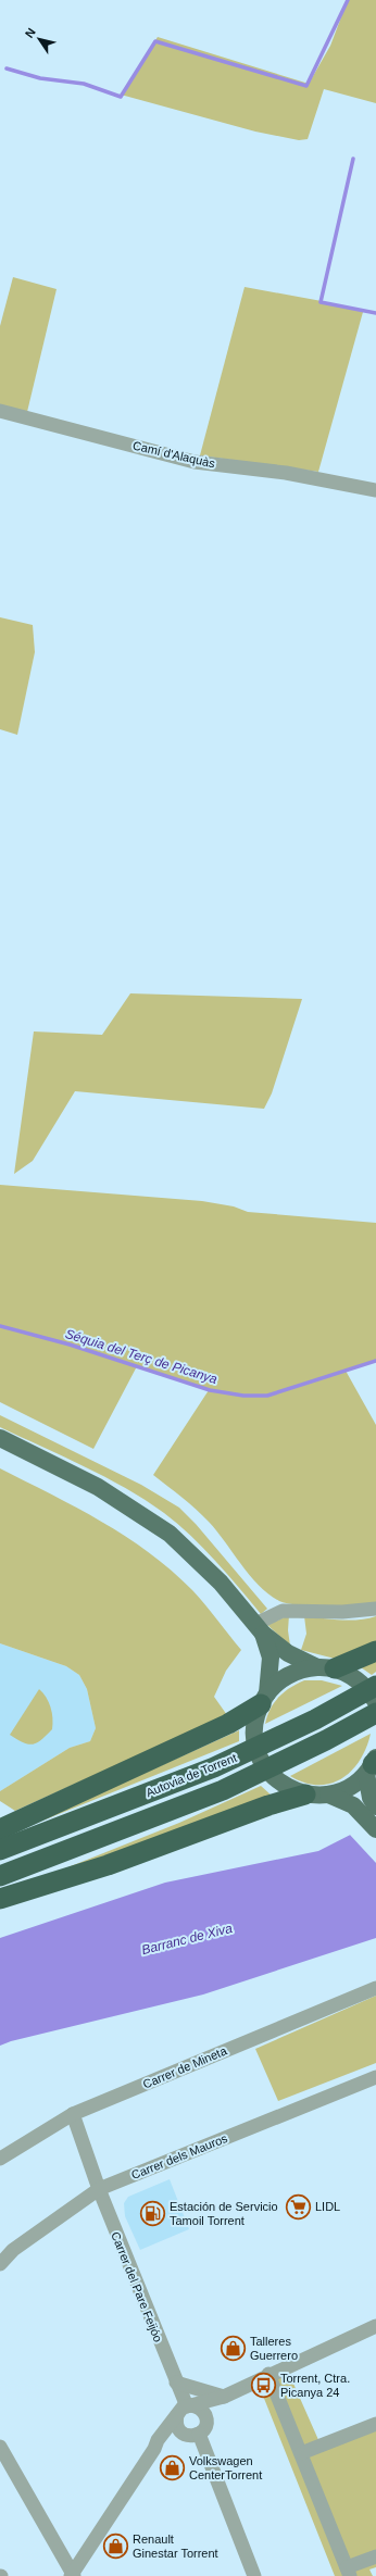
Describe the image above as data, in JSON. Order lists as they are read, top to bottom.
{
  "streets": {
    "highway": ["Autovia de Torrent"],
    "street": [
      "Camí d'Alaquàs",
      "Carrer de Mineta",
      "Carrer dels Mauros",
      "Carrer del Pare Feijóo"
    ]
  },
  "crossings": [
    ["Carrer de Mineta", "Carrer del Pare Feijóo"],
    ["Carrer dels Mauros", "Carrer del Pare Feijóo"]
  ],
  "water": ["Séquia del Terç de Picanya", "Barranc de Xiva"],
  "places": {
    "supermarket": ["LIDL"],
    "fuel station": ["Estación de Servicio Tamoil Torrent"],
    "shop": ["Talleres Guerrero", "Volkswagen CenterTorrent", "Renault Ginestar Torrent"],
    "bus stop": ["Torrent, Ctra. Picanya 24"]
  },
  "north": "top left"
}
